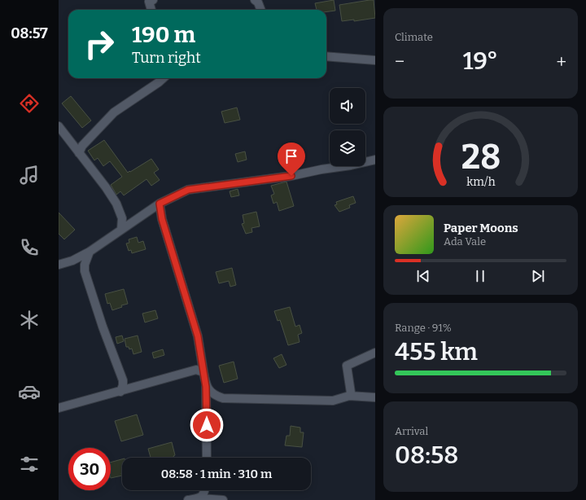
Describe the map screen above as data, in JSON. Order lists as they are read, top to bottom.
{
  "page": {
    "tabs": "08:57",
    "tile": [
      "Climate",
      ["Range · 91%", "455 km"],
      ["Arrival", "08:58"]
    ],
    "turn": ["190 m", "Turn right"],
    "heat": ["−", "19°", "+"],
    "song": ["Paper Moons", "Ada Vale"],
    "limit": "30",
    "trip": "08:58 · 1 min · 310 m",
    "gauge": ["28", "km/h"]
  }
}
